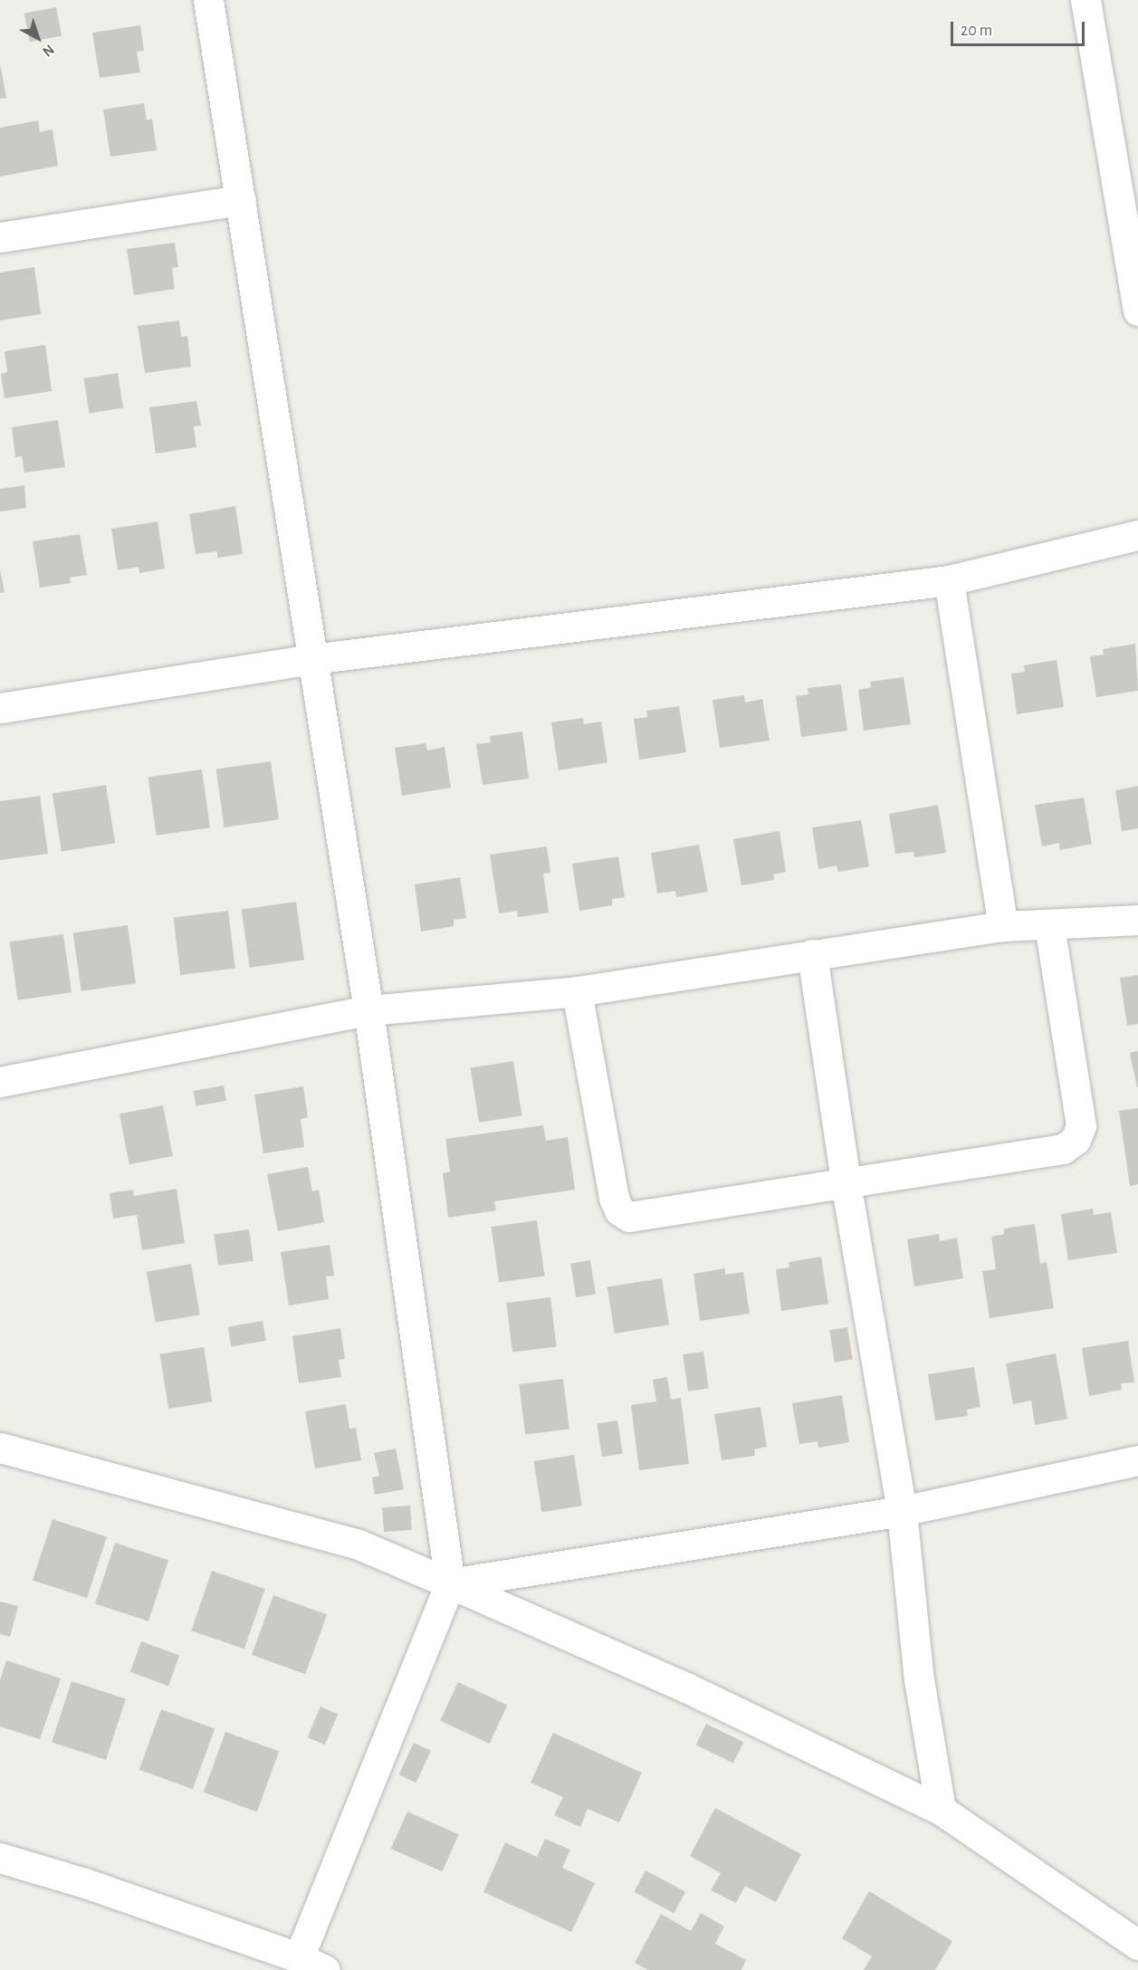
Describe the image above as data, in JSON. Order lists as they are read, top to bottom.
{
  "scale_bar": "20 m",
  "north": "bottom right"
}
